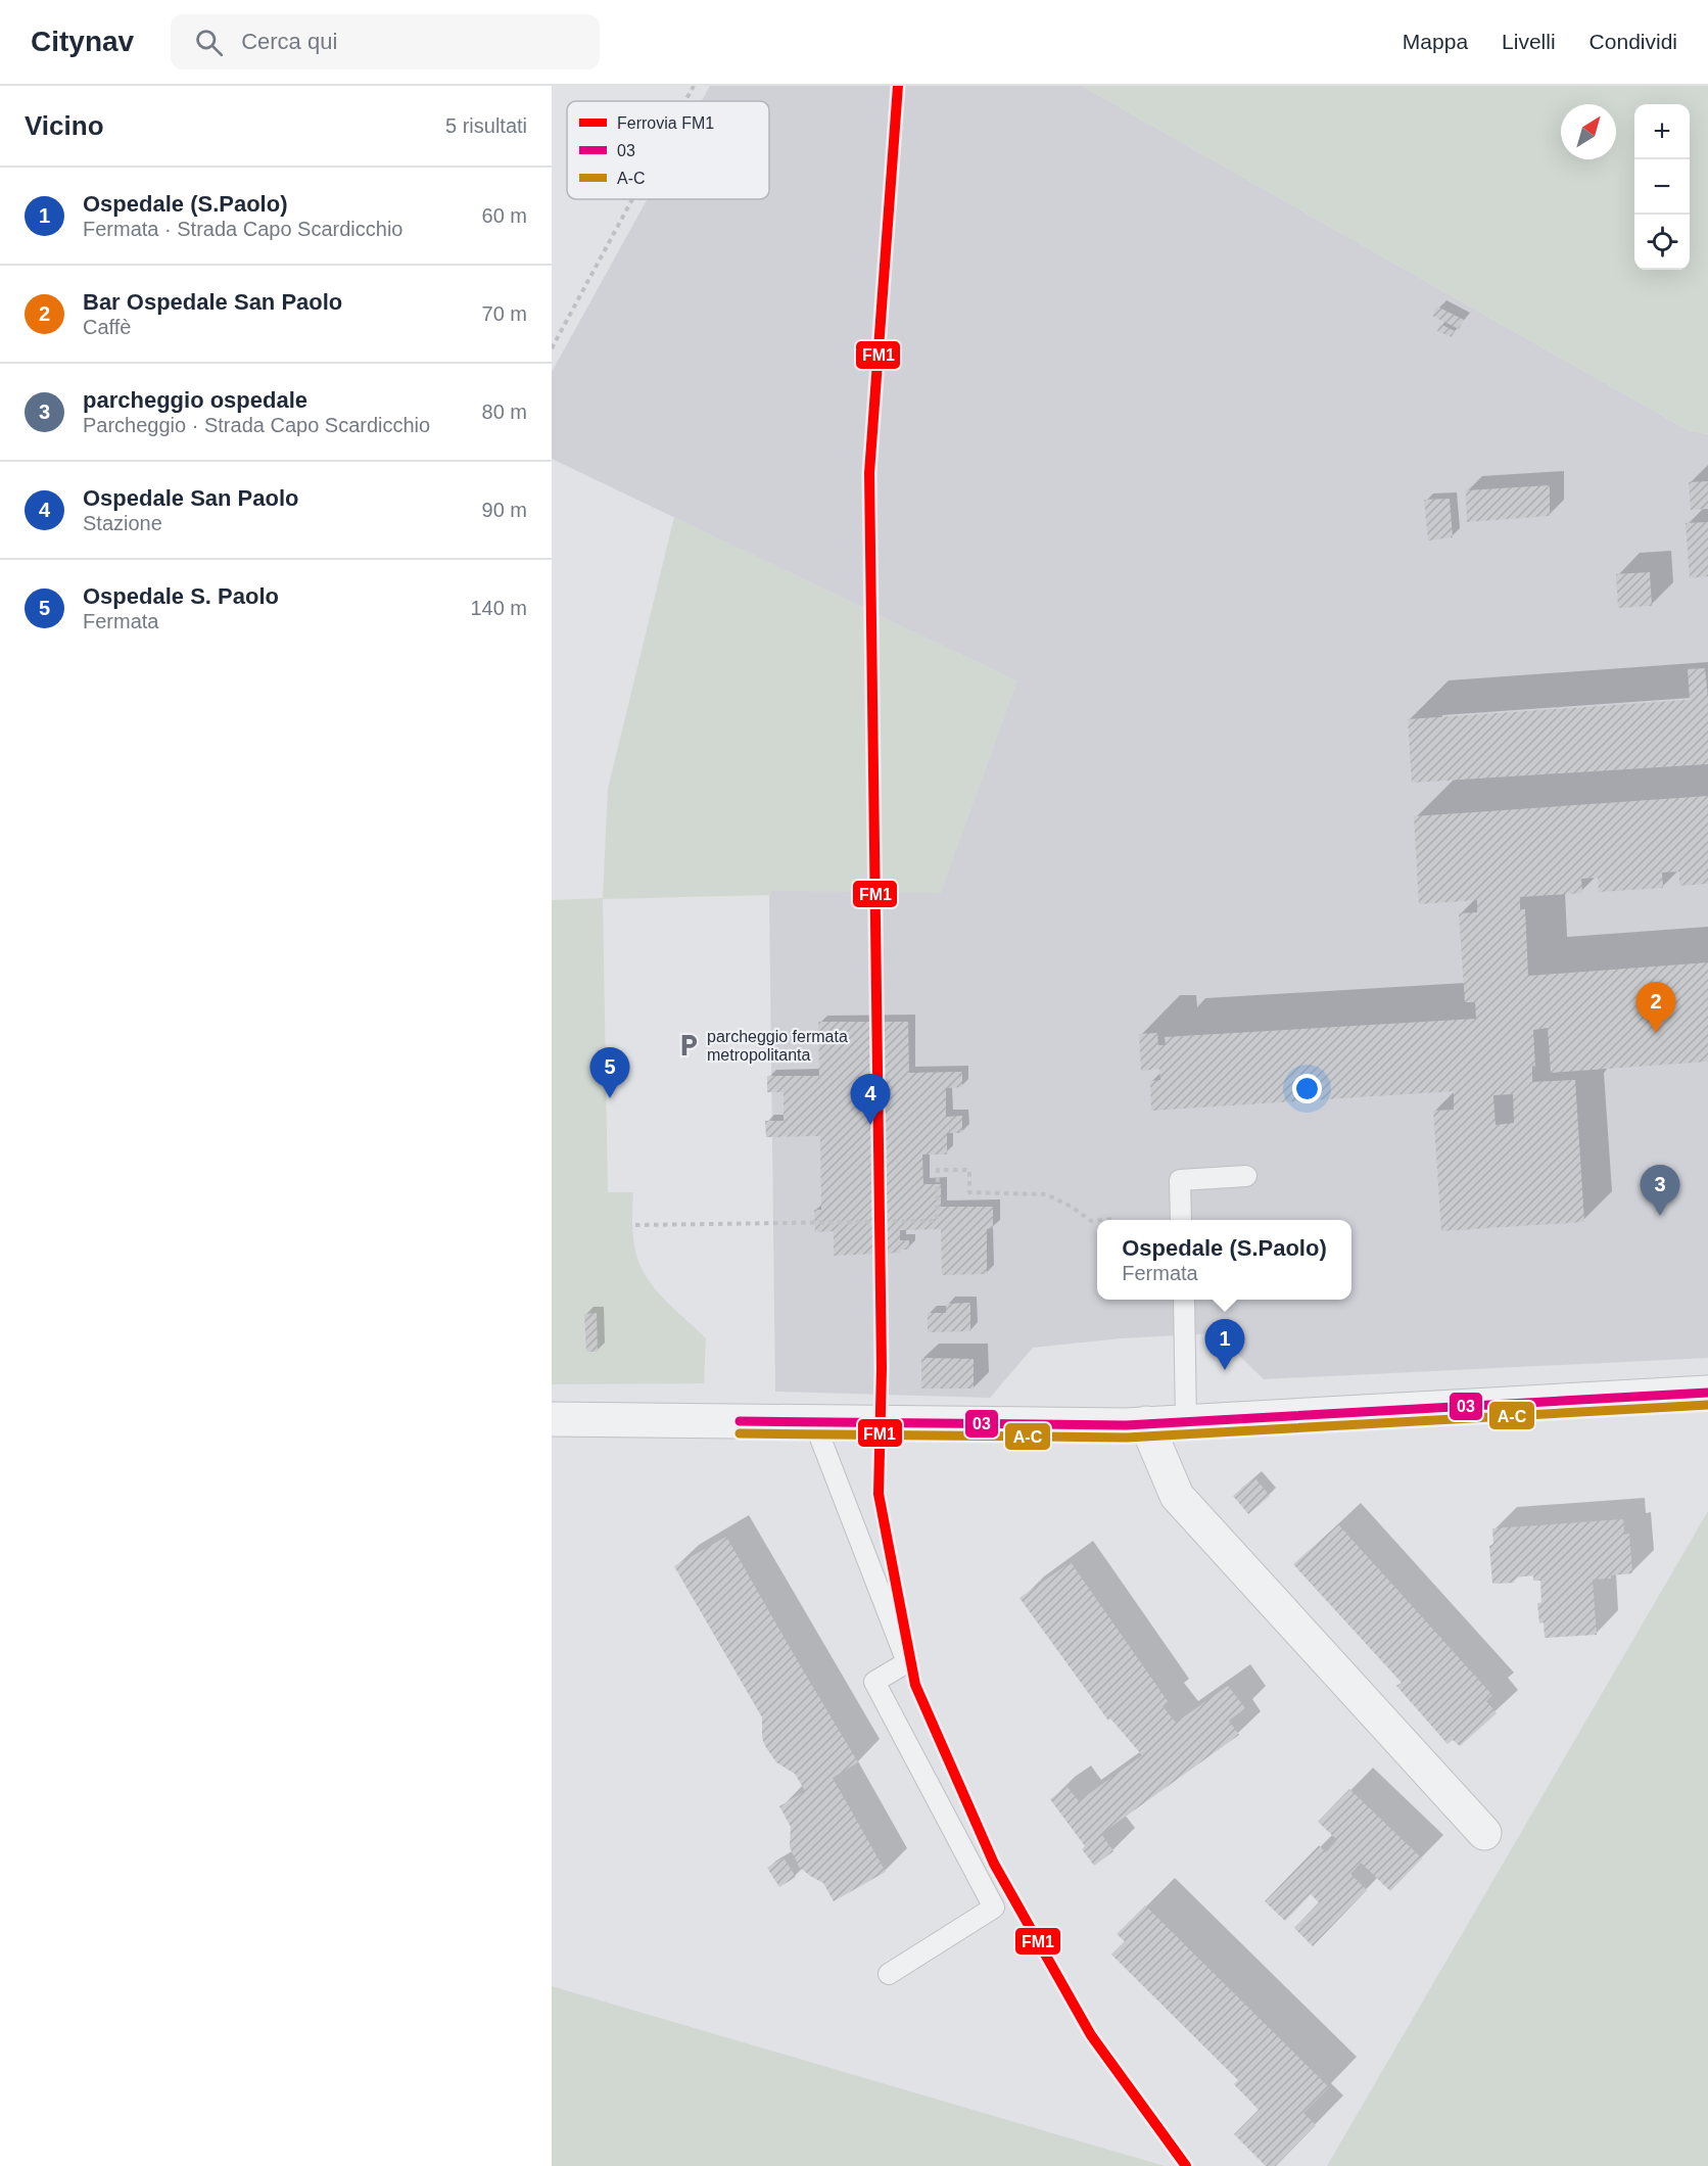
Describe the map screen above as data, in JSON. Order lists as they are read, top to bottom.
{
  "places": {
    "parking": ["parcheggio fermata metropolitanta"]
  },
  "lines": ["rail line FM1", "transit line 03", "transit line A-C"],
  "legend": ["Ferrovia FM1", "03", "A-C"],
  "north": "top right",
  "page": {
    "header": "Citynav",
    "search": "Cerca qui",
    "nav": ["Mappa", "Livelli", "Condividi"],
    "heading": ["Vicino", "5 risultati"],
    "map_buttons": ["+", "−"],
    "list": [
      {
        "mark": "1",
        "name": "Ospedale (S.Paolo)",
        "note": "Fermata · Strada Capo Scardicchio",
        "value": "60 m"
      },
      {
        "mark": "2",
        "name": "Bar Ospedale San Paolo",
        "note": "Caffè",
        "value": "70 m"
      },
      {
        "mark": "3",
        "name": "parcheggio ospedale",
        "note": "Parcheggio · Strada Capo Scardicchio",
        "value": "80 m"
      },
      {
        "mark": "4",
        "name": "Ospedale San Paolo",
        "note": "Stazione",
        "value": "90 m"
      },
      {
        "mark": "5",
        "name": "Ospedale S. Paolo",
        "note": "Fermata",
        "value": "140 m"
      }
    ],
    "pins": [
      "2",
      "5",
      "4",
      "3",
      "1"
    ],
    "popup": ["Ospedale (S.Paolo)", "Fermata"]
  }
}
